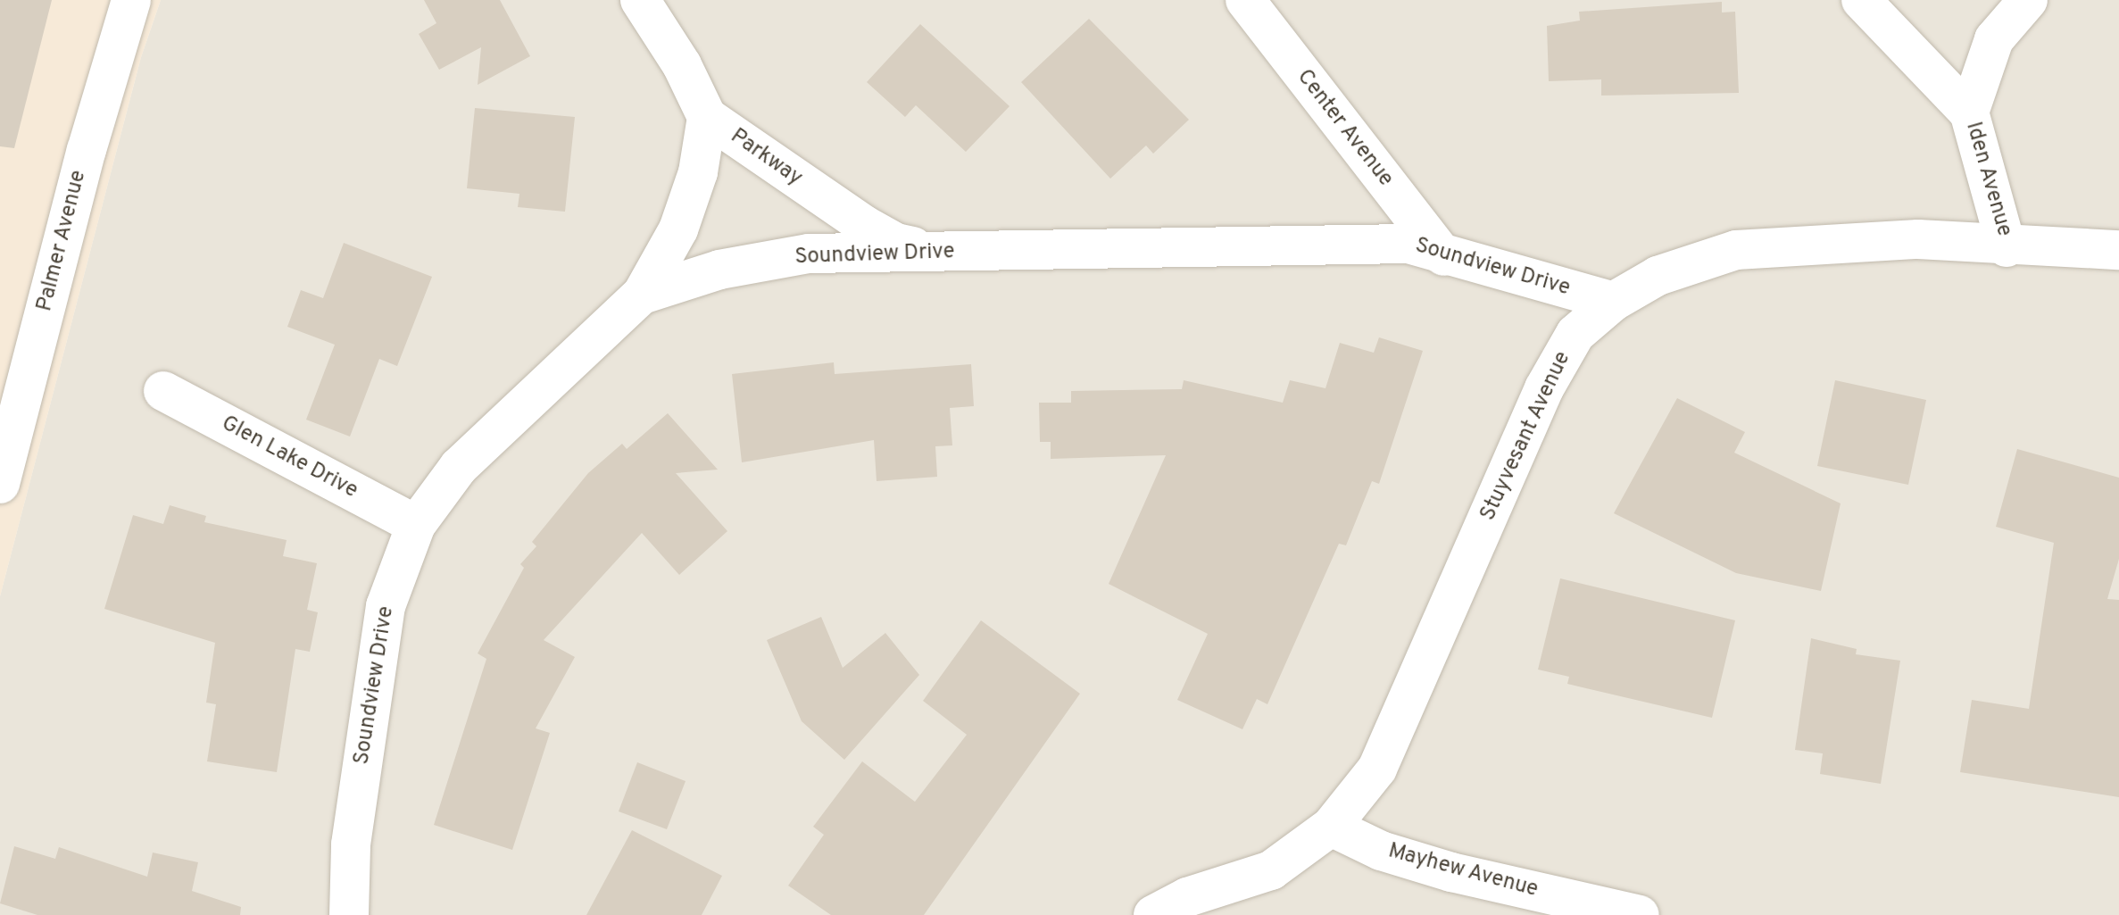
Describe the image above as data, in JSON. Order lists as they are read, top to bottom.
{
  "streets": {
    "street": [
      "Center Avenue",
      "Parkway",
      "Iden Avenue",
      "Palmer Avenue",
      "Soundview Drive",
      "Stuyvesant Avenue",
      "Glen Lake Drive",
      "Mayhew Avenue"
    ]
  },
  "crossings": [
    ["Center Avenue", "Soundview Drive"],
    ["Parkway", "Soundview Drive"],
    ["Iden Avenue", "Stuyvesant Avenue"],
    ["Soundview Drive", "Stuyvesant Avenue"],
    ["Soundview Drive", "Glen Lake Drive"],
    ["Stuyvesant Avenue", "Mayhew Avenue"]
  ]
}
